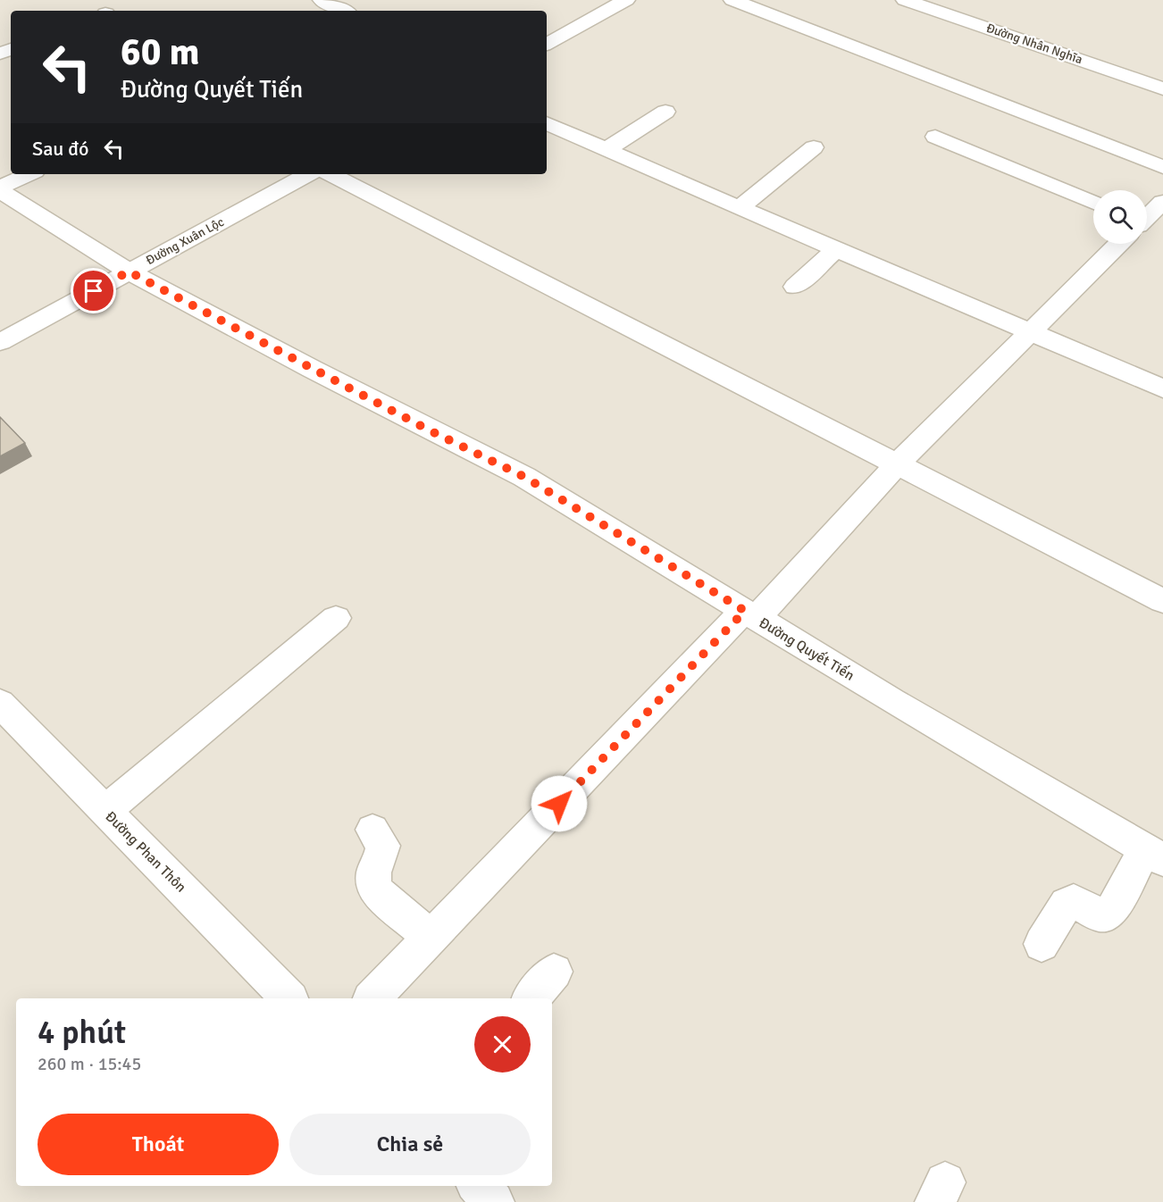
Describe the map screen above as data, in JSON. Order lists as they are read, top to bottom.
{
  "streets": {
    "street": [
      "Đường Nhân Nghĩa",
      "Đường Xuân Lộc",
      "Đường Quyết Tiến",
      "Đường Phan Thôn"
    ]
  },
  "crossings": [
    ["Đường Xuân Lộc", "Đường Quyết Tiến"]
  ],
  "page": {
    "turn": ["60 m", "Đường Quyết Tiến"],
    "then": "Sau đó",
    "heading": ["4 phút", "260 m · 15:45"],
    "buttons": ["Thoát", "Chia sẻ"]
  }
}
